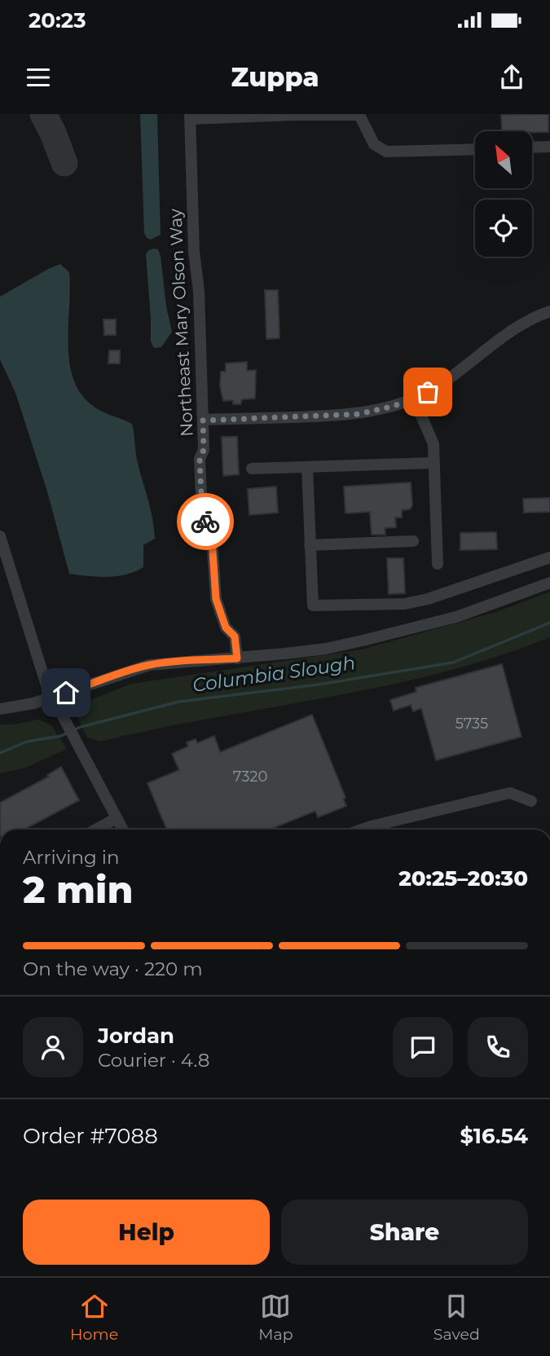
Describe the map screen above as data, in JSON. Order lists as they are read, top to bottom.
{
  "streets": {
    "street": ["Northeast Mary Olson Way"]
  },
  "water": ["Columbia Slough"],
  "house_numbers": ["5735", "7320"],
  "north": "top left",
  "page": {
    "status": "20:23",
    "header": "Zuppa",
    "heading": ["2 min", "Arriving in", "20:25–20:30"],
    "panel": [
      "Jordan",
      "Courier · 4.8",
      "Order #7088",
      "$16.54"
    ],
    "bar": "On the way · 220 m",
    "buttons": ["Help", "Share"],
    "tabs": ["Home", "Map", "Saved"]
  }
}
